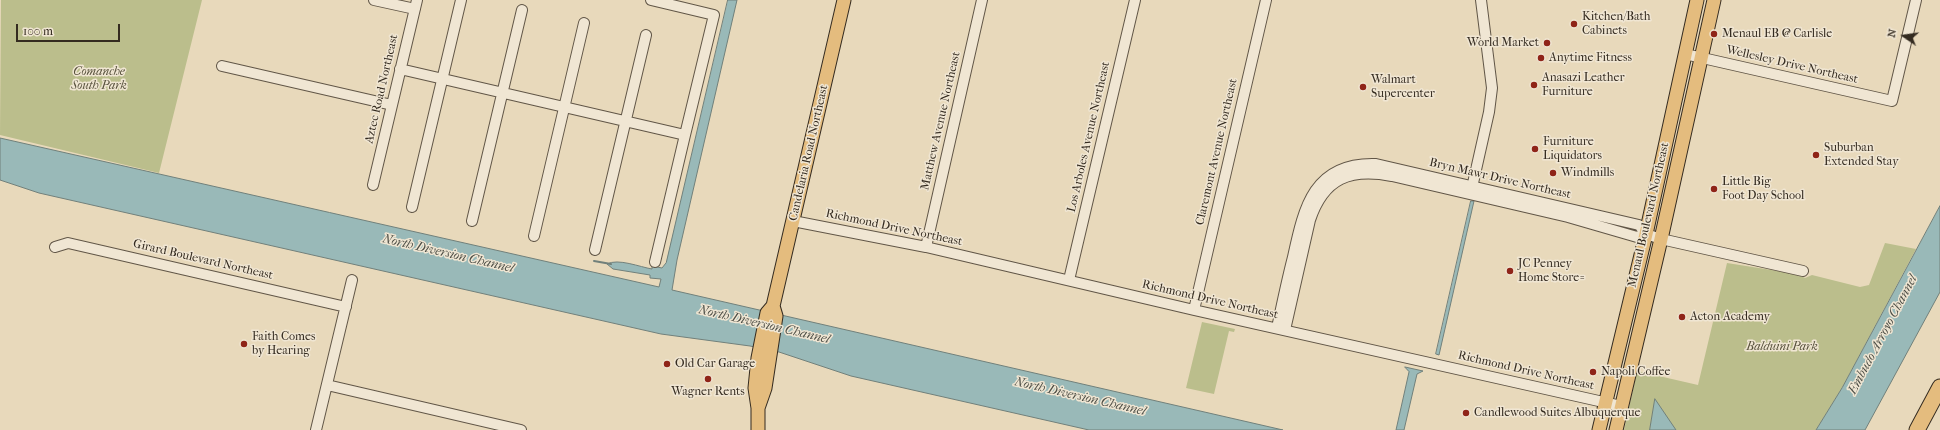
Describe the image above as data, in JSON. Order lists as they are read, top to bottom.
{
  "streets": {
    "main road": ["Candelaria Road Northeast", "Menaul Boulevard Northeast"],
    "street": [
      "Wellesley Drive Northeast",
      "Aztec Road Northeast",
      "Matthew Avenue Northeast",
      "Los Arboles Avenue Northeast",
      "Claremont Avenue Northeast",
      "Bryn Mawr Drive Northeast",
      "Richmond Drive Northeast",
      "Girard Boulevard Northeast"
    ]
  },
  "crossings": [
    ["Wellesley Drive Northeast", "Menaul Boulevard Northeast"],
    ["Matthew Avenue Northeast", "Richmond Drive Northeast"],
    ["Los Arboles Avenue Northeast", "Richmond Drive Northeast"],
    ["Claremont Avenue Northeast", "Richmond Drive Northeast"],
    ["Candelaria Road Northeast", "Richmond Drive Northeast"],
    ["Bryn Mawr Drive Northeast", "Menaul Boulevard Northeast"],
    ["Bryn Mawr Drive Northeast", "Richmond Drive Northeast"],
    ["Menaul Boulevard Northeast", "Richmond Drive Northeast"]
  ],
  "water": ["North Diversion Channel", "Embudo Arroyo Channel"],
  "parks": ["Comanche South Park", "Balduini Park"],
  "places": [
    "Kitchen/Bath Cabinets",
    "Menaul EB @ Carlisle",
    "World Market",
    "Anytime Fitness",
    "Anasazi Leather Furniture",
    "Walmart Supercenter",
    "Furniture Liquidators",
    "Suburban Extended Stay",
    "Windmills",
    "Little Big Foot Day School",
    "JC Penney Home Store=",
    "Acton Academy",
    "Faith Comes by Hearing",
    "Old Car Garage",
    "Napoli Coffee",
    "Wagner Rents",
    "Candlewood Suites Albuquerque"
  ],
  "scale_bar": "100 m",
  "north": "left"
}
